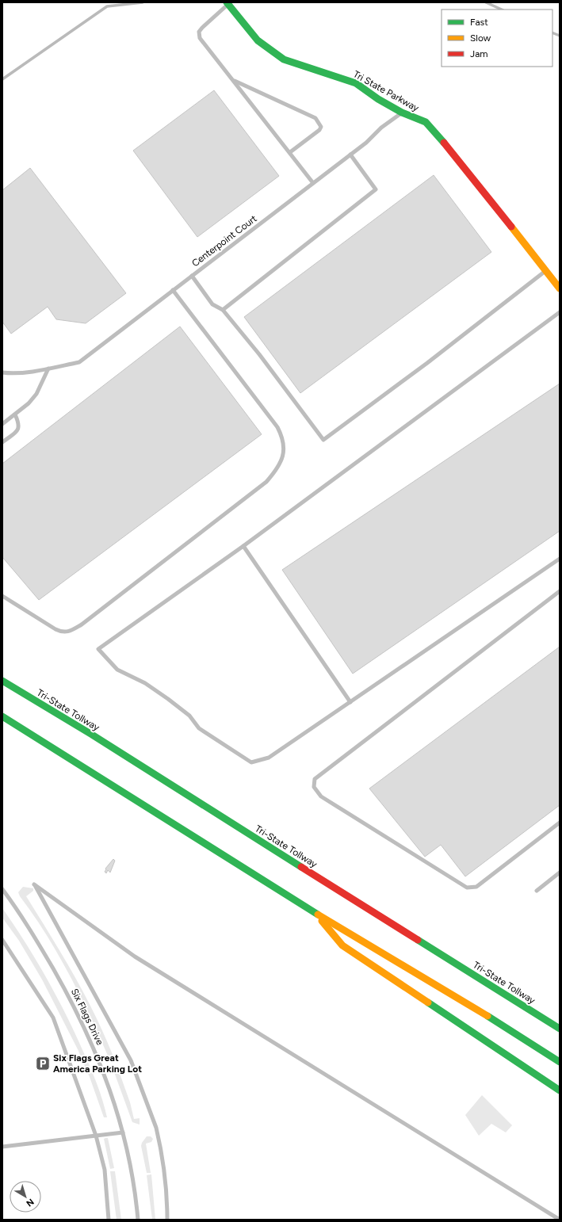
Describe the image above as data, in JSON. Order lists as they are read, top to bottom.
{
  "streets": {
    "main road": ["Tri State Parkway", "Tri-State Tollway"],
    "lane": ["Centerpoint Court", "Six Flags Drive"]
  },
  "crossings": [
    ["Tri State Parkway", "Centerpoint Court"]
  ],
  "places": {
    "parking": ["Six Flags Great America Parking Lot"]
  },
  "legend": ["Fast", "Slow", "Jam"],
  "north": "bottom right"
}
